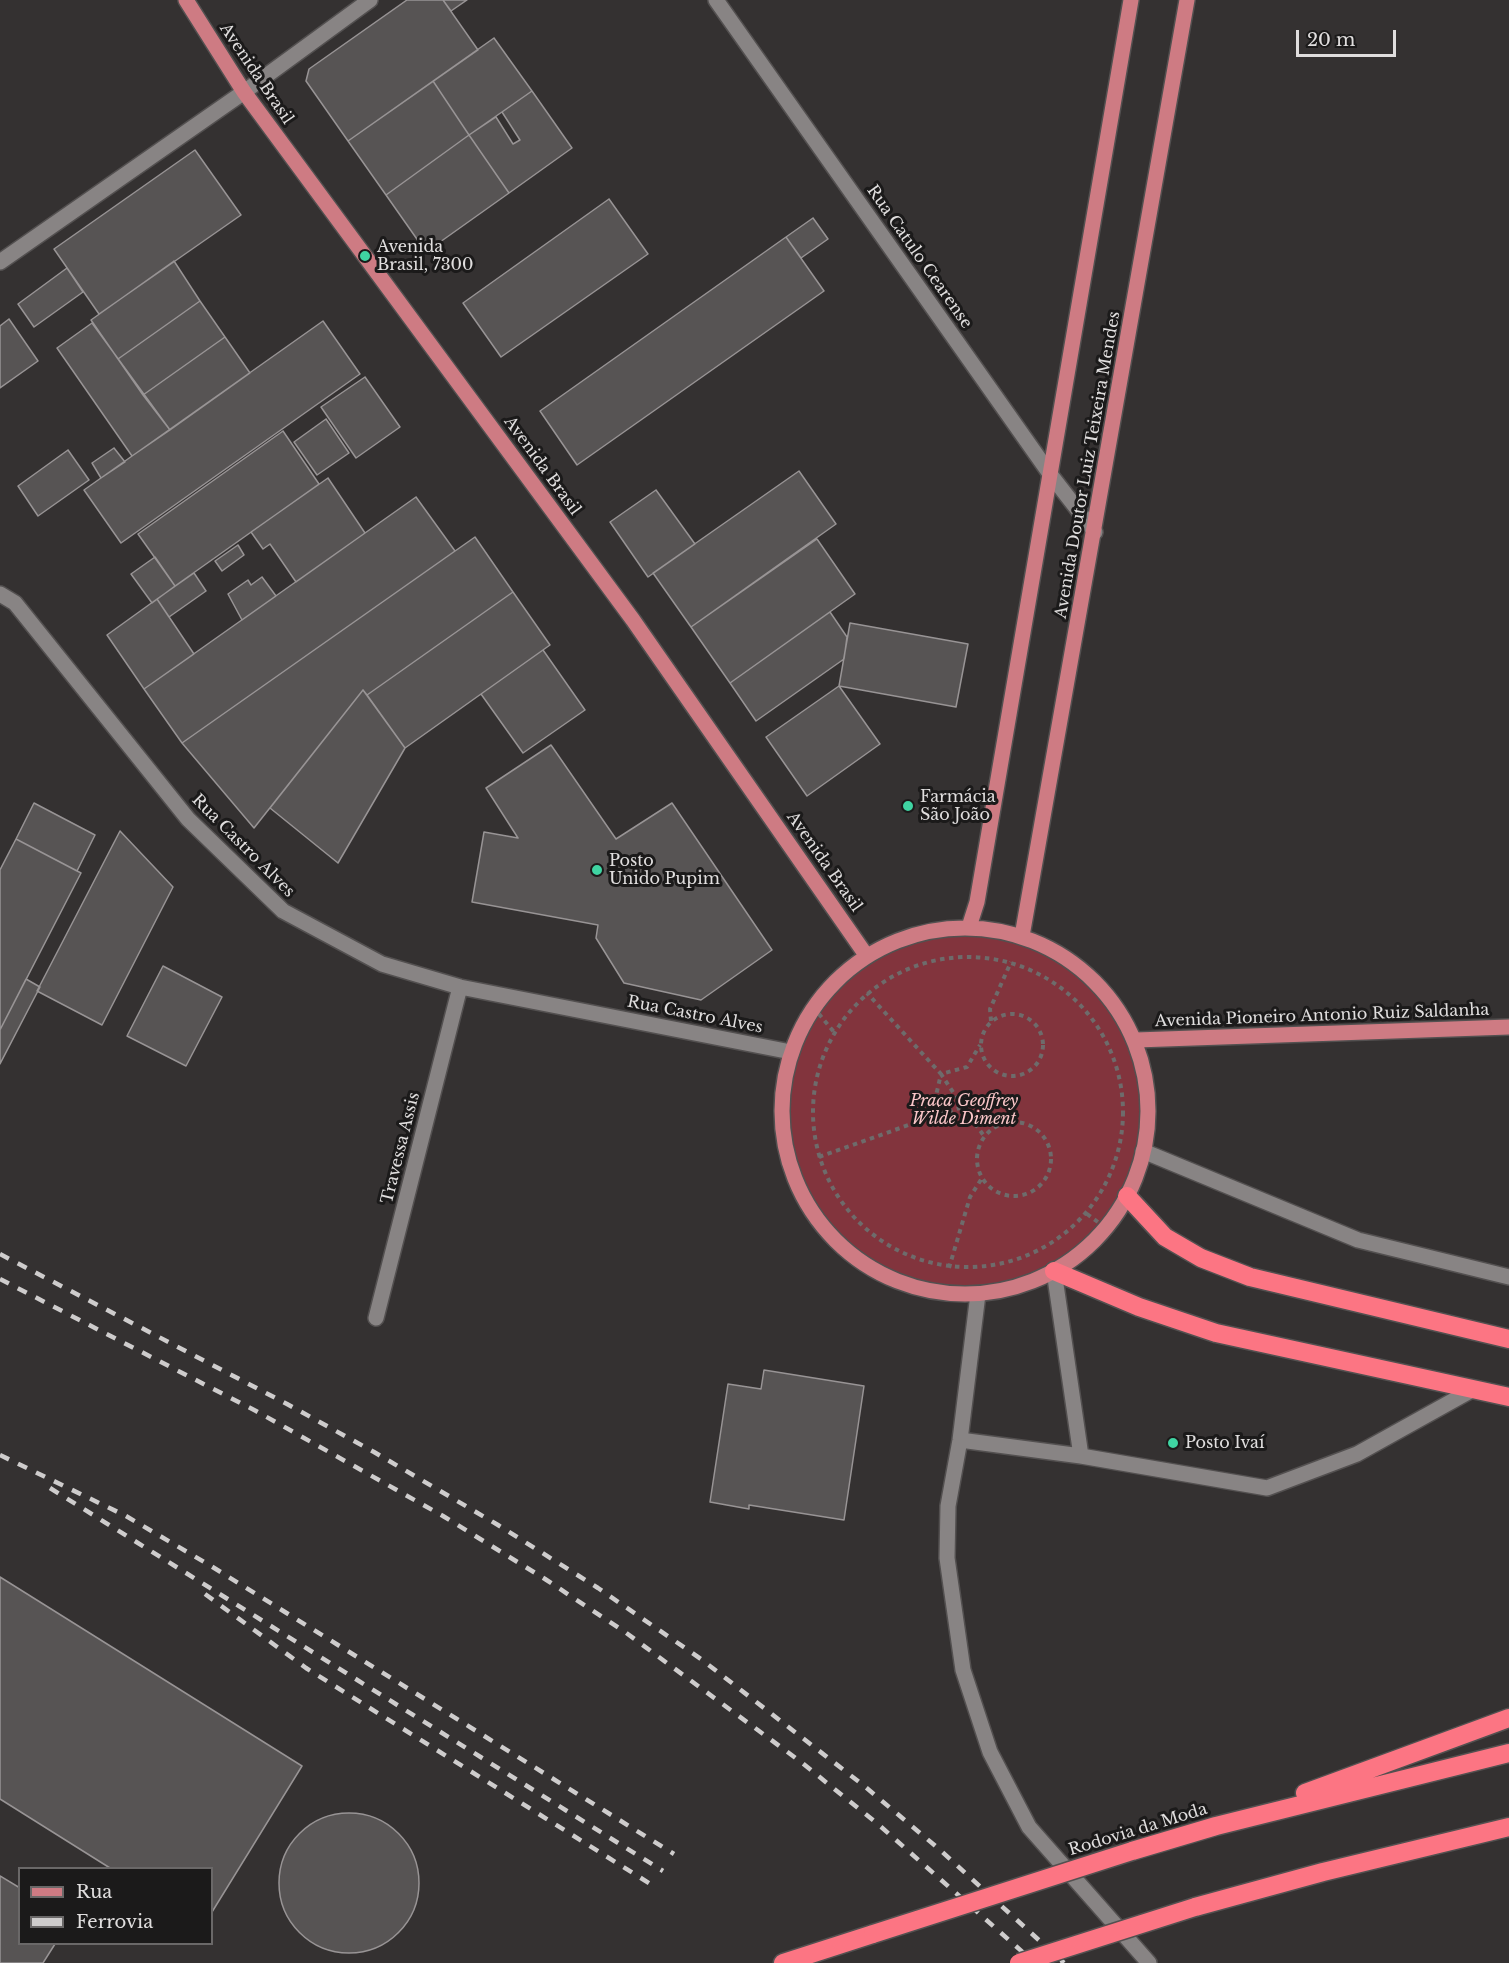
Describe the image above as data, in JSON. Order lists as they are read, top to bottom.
{
  "streets": {
    "highway": ["Rodovia da Moda"],
    "main road": ["Avenida Brasil", "Avenida Doutor Luiz Teixeira Mendes", "Avenida Pioneiro Antonio Ruiz Saldanha"],
    "street": ["Rua Catulo Cearense", "Rua Castro Alves", "Travessa Assis"]
  },
  "crossings": [
    ["Rua Catulo Cearense", "Avenida Doutor Luiz Teixeira Mendes"],
    ["Rua Castro Alves", "Travessa Assis"]
  ],
  "parks": ["Praça Geoffrey Wilde Diment"],
  "places": [
    "Avenida Brasil, 7300",
    "Farmácia São João",
    "Posto Unido Pupim",
    "Posto Ivaí"
  ],
  "legend": ["Rua", "Ferrovia"],
  "scale_bar": "20 m"
}
